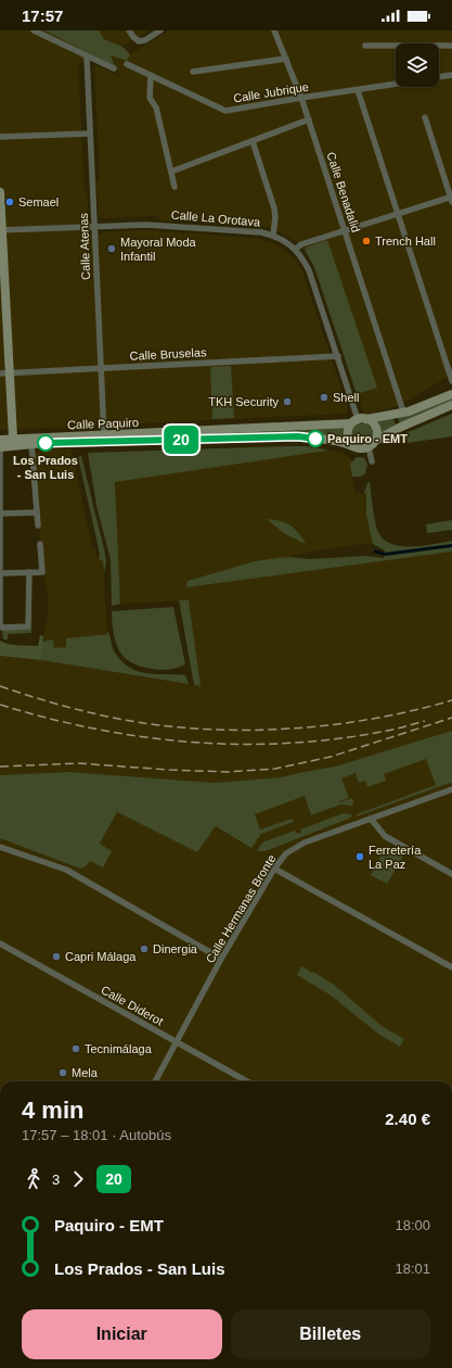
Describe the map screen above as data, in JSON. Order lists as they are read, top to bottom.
{
  "streets": {
    "main road": ["Calle Paquiro"],
    "street": [
      "Calle Jubrique",
      "Calle Benadalid",
      "Calle La Orotava",
      "Calle Atenas",
      "Calle Bruselas",
      "Calle Hermanas Bronte",
      "Calle Diderot"
    ]
  },
  "crossings": [
    ["Calle Jubrique", "Calle Benadalid"],
    ["Calle Benadalid", "Calle Paquiro"],
    ["Calle La Orotava", "Calle Atenas"],
    ["Calle La Orotava", "Calle Bruselas"],
    ["Calle La Orotava", "Calle Paquiro"],
    ["Calle Atenas", "Calle Bruselas"],
    ["Calle Atenas", "Calle Paquiro"],
    ["Calle Hermanas Bronte", "Calle Diderot"]
  ],
  "places": [
    "Semael",
    "Trench Hall",
    "Mayoral Moda Infantil",
    "Shell",
    "TKH Security",
    "Paquiro - EMT",
    "Los Prados - San Luis",
    "Ferretería La Paz",
    "Dinergia",
    "Capri Málaga",
    "Tecnimálaga",
    "Mela"
  ],
  "lines": ["bus line 20"],
  "page": {
    "status": "17:57",
    "on_map": "20",
    "heading": ["4 min", "17:57 – 18:01 · Autobús", "2.40 €"],
    "legs": ["3", "20"],
    "list": [
      {
        "name": "Paquiro - EMT",
        "value": "18:00"
      },
      {
        "name": "Los Prados - San Luis",
        "value": "18:01"
      }
    ],
    "buttons": ["Iniciar", "Billetes"]
  }
}
